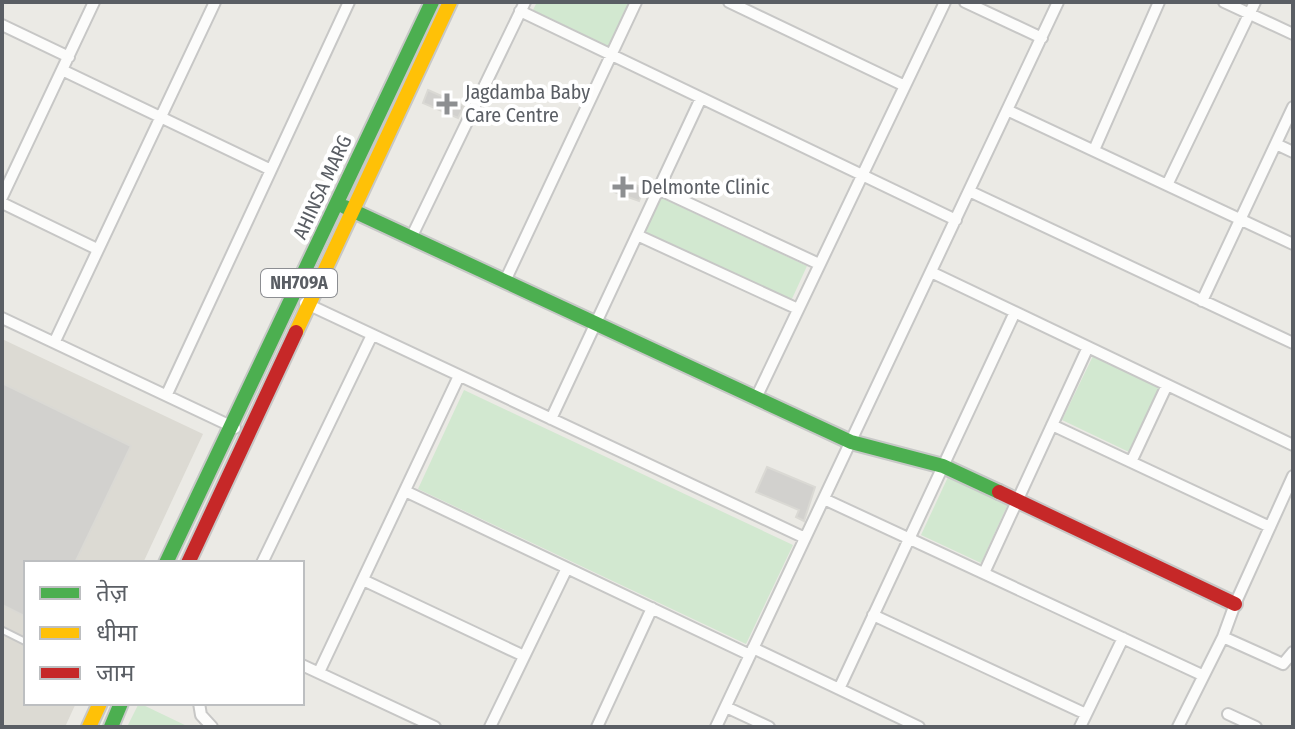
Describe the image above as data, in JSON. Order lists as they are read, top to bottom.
{
  "streets": {
    "main road": ["AHINSA MARG", "NH709A"]
  },
  "places": {
    "health": ["Jagdamba Baby Care Centre", "Delmonte Clinic"]
  },
  "legend": ["तेज़", "धीमा", "जाम"]
}
